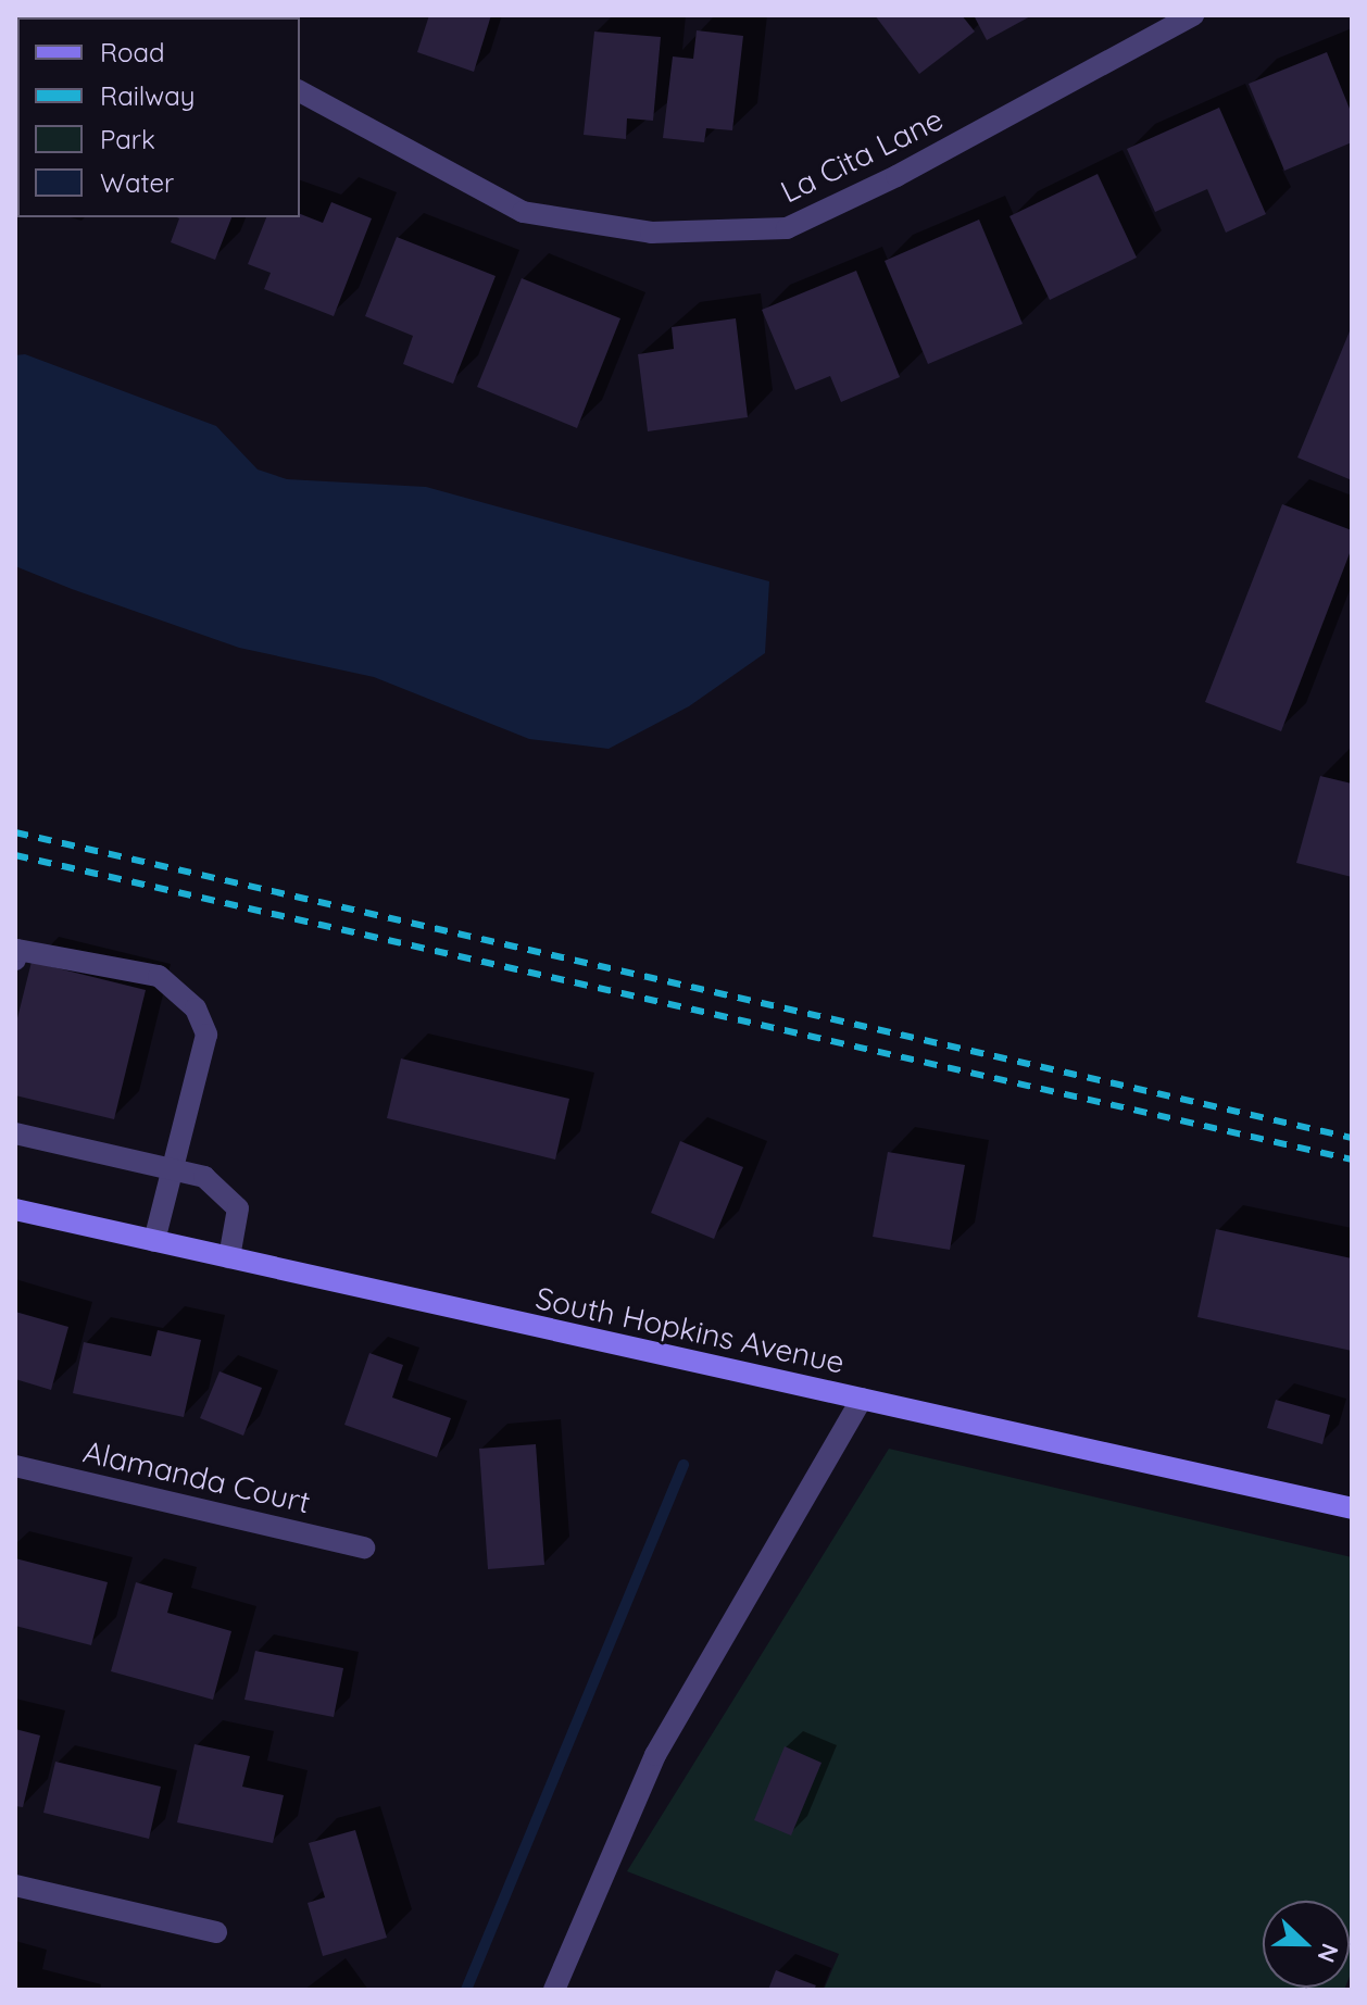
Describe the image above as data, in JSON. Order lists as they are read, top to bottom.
{
  "streets": {
    "street": ["La Cita Lane", "South Hopkins Avenue", "Alamanda Court"]
  },
  "legend": [
    "Road",
    "Railway",
    "Park",
    "Water"
  ],
  "north": "right"
}
